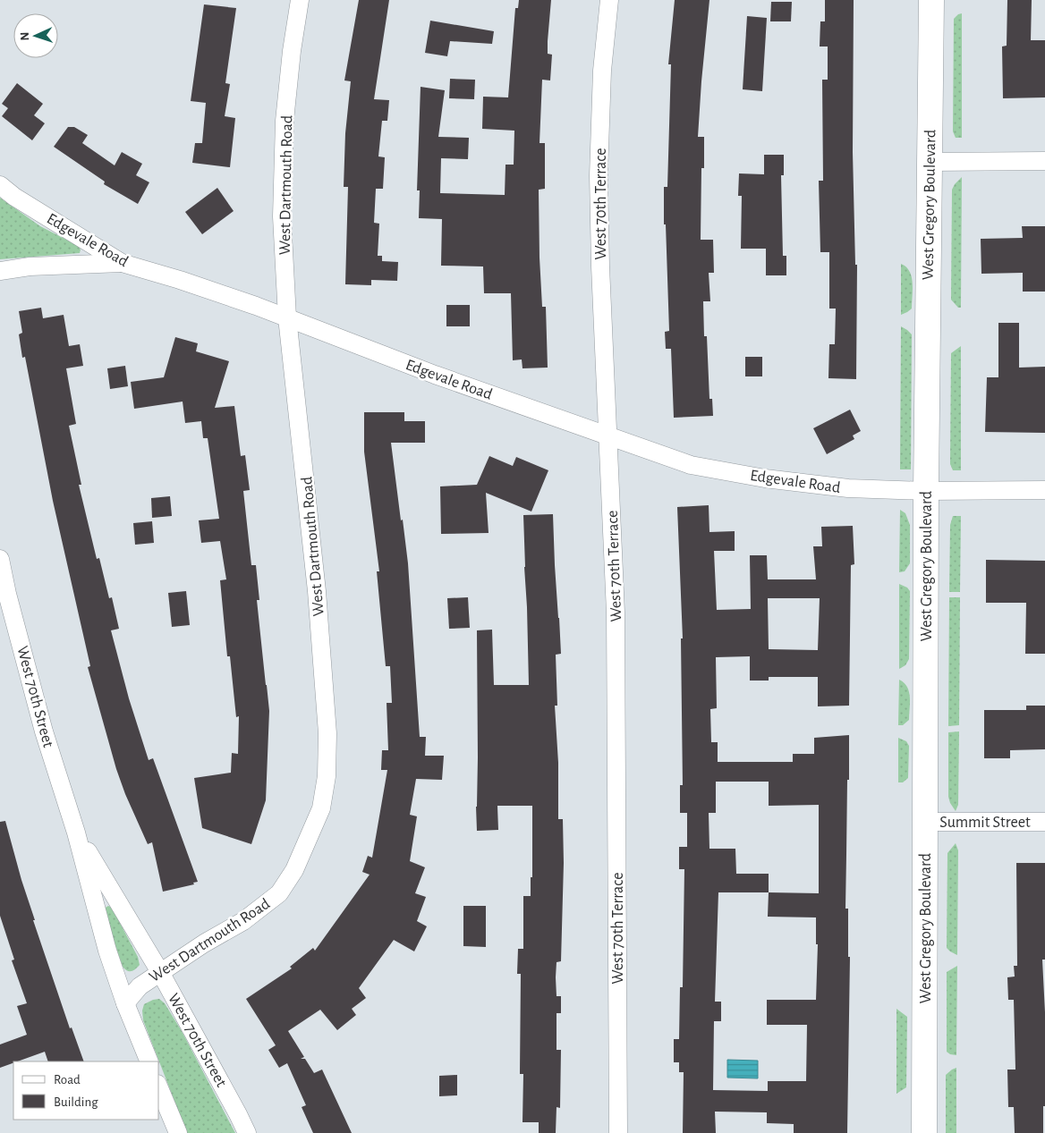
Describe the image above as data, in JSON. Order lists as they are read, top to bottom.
{
  "streets": {
    "main road": ["West Gregory Boulevard"],
    "street": [
      "West Dartmouth Road",
      "West 70th Terrace",
      "Edgevale Road",
      "West 70th Street",
      "Summit Street"
    ]
  },
  "crossings": [
    ["West Dartmouth Road", "Edgevale Road"],
    ["West Dartmouth Road", "West 70th Street"],
    ["West 70th Terrace", "Edgevale Road"],
    ["West Gregory Boulevard", "Edgevale Road"],
    ["West Gregory Boulevard", "Summit Street"]
  ],
  "legend": ["Road", "Building"],
  "north": "left"
}
